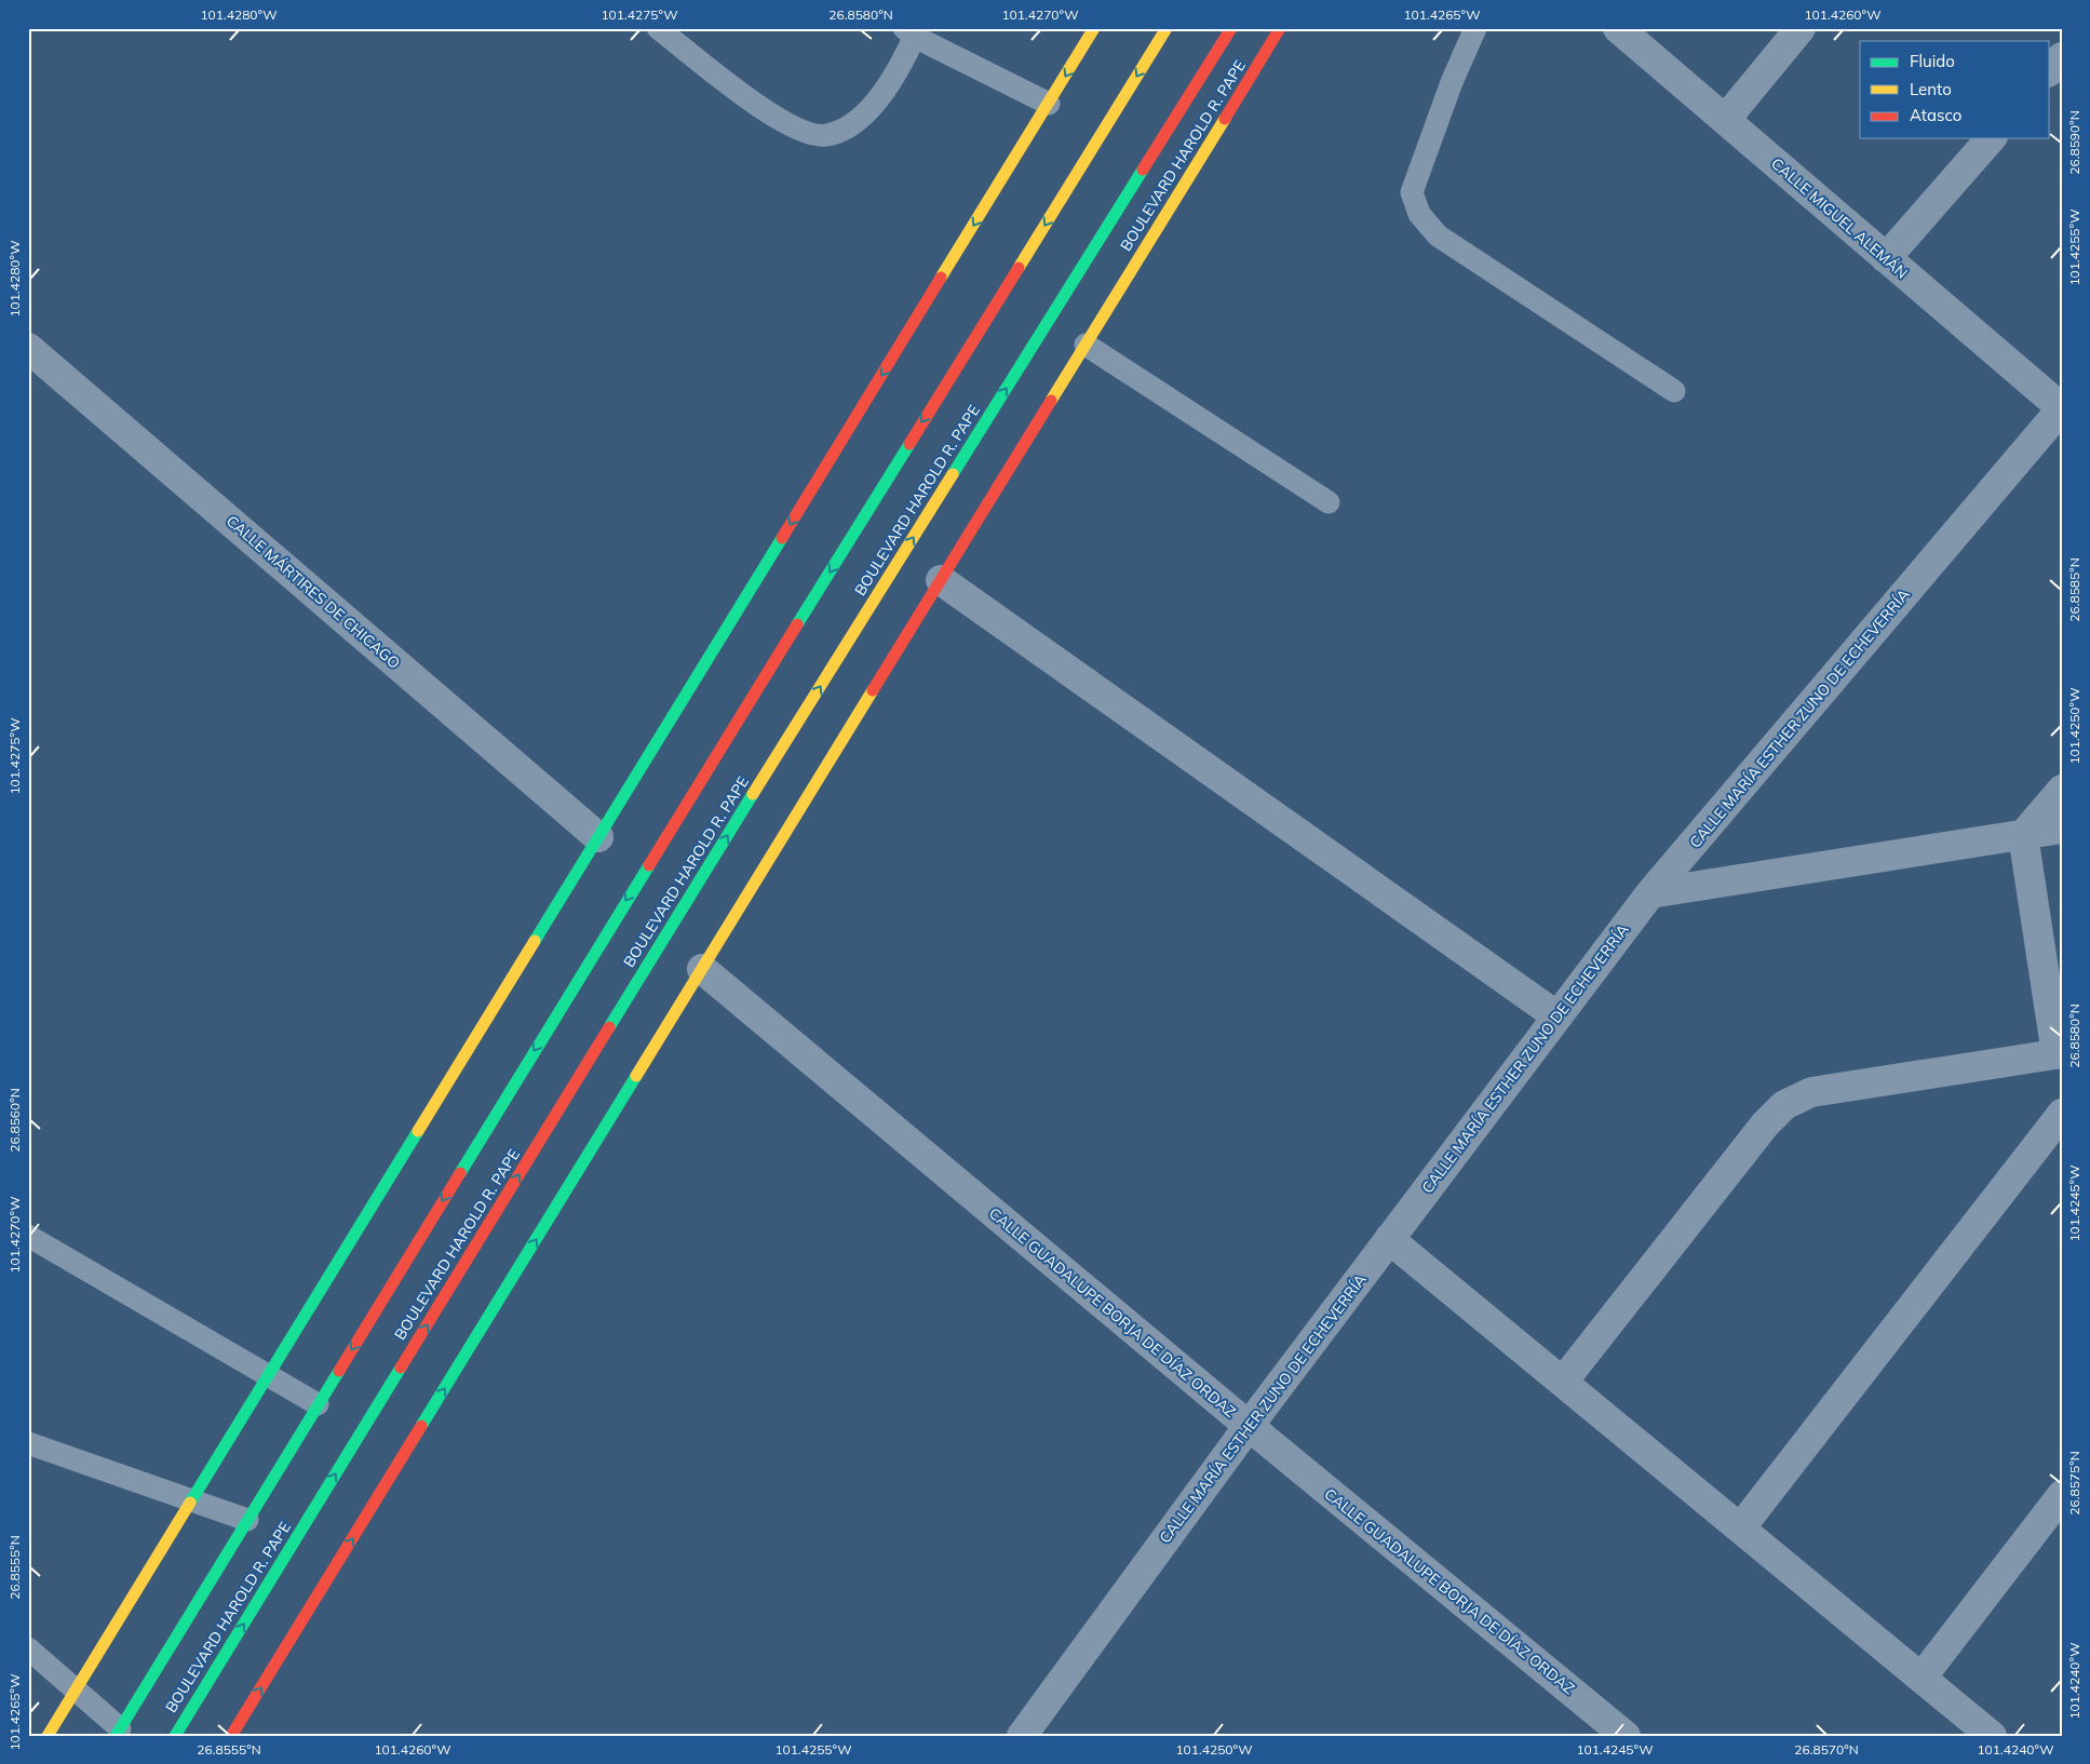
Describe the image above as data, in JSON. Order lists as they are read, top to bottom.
{
  "streets": {
    "main road": ["BOULEVARD HAROLD R. PAPE"],
    "street": [
      "CALLE MIGUEL ALEMÁN",
      "CALLE MÁRTIRES DE CHICAGO",
      "CALLE MARÍA ESTHER ZUNO DE ECHEVERRÍA",
      "CALLE GUADALUPE BORJA DE DÍAZ ORDAZ"
    ]
  },
  "crossings": [
    ["BOULEVARD HAROLD R. PAPE", "CALLE GUADALUPE BORJA DE DÍAZ ORDAZ"],
    ["CALLE MIGUEL ALEMÁN", "CALLE MARÍA ESTHER ZUNO DE ECHEVERRÍA"],
    ["CALLE MARÍA ESTHER ZUNO DE ECHEVERRÍA", "CALLE GUADALUPE BORJA DE DÍAZ ORDAZ"]
  ],
  "legend": ["Fluido", "Lento", "Atasco"],
  "coordinates": [
    "101.4280°W",
    "101.4275°W",
    "26.8580°N",
    "101.4270°W",
    "101.4265°W",
    "101.4260°W",
    "26.8590°N",
    "101.4255°W",
    "26.8585°N",
    "101.4250°W",
    "26.8560°N",
    "101.4245°W",
    "26.8575°N",
    "26.8555°N",
    "101.4240°W",
    "26.8570°N"
  ]
}
